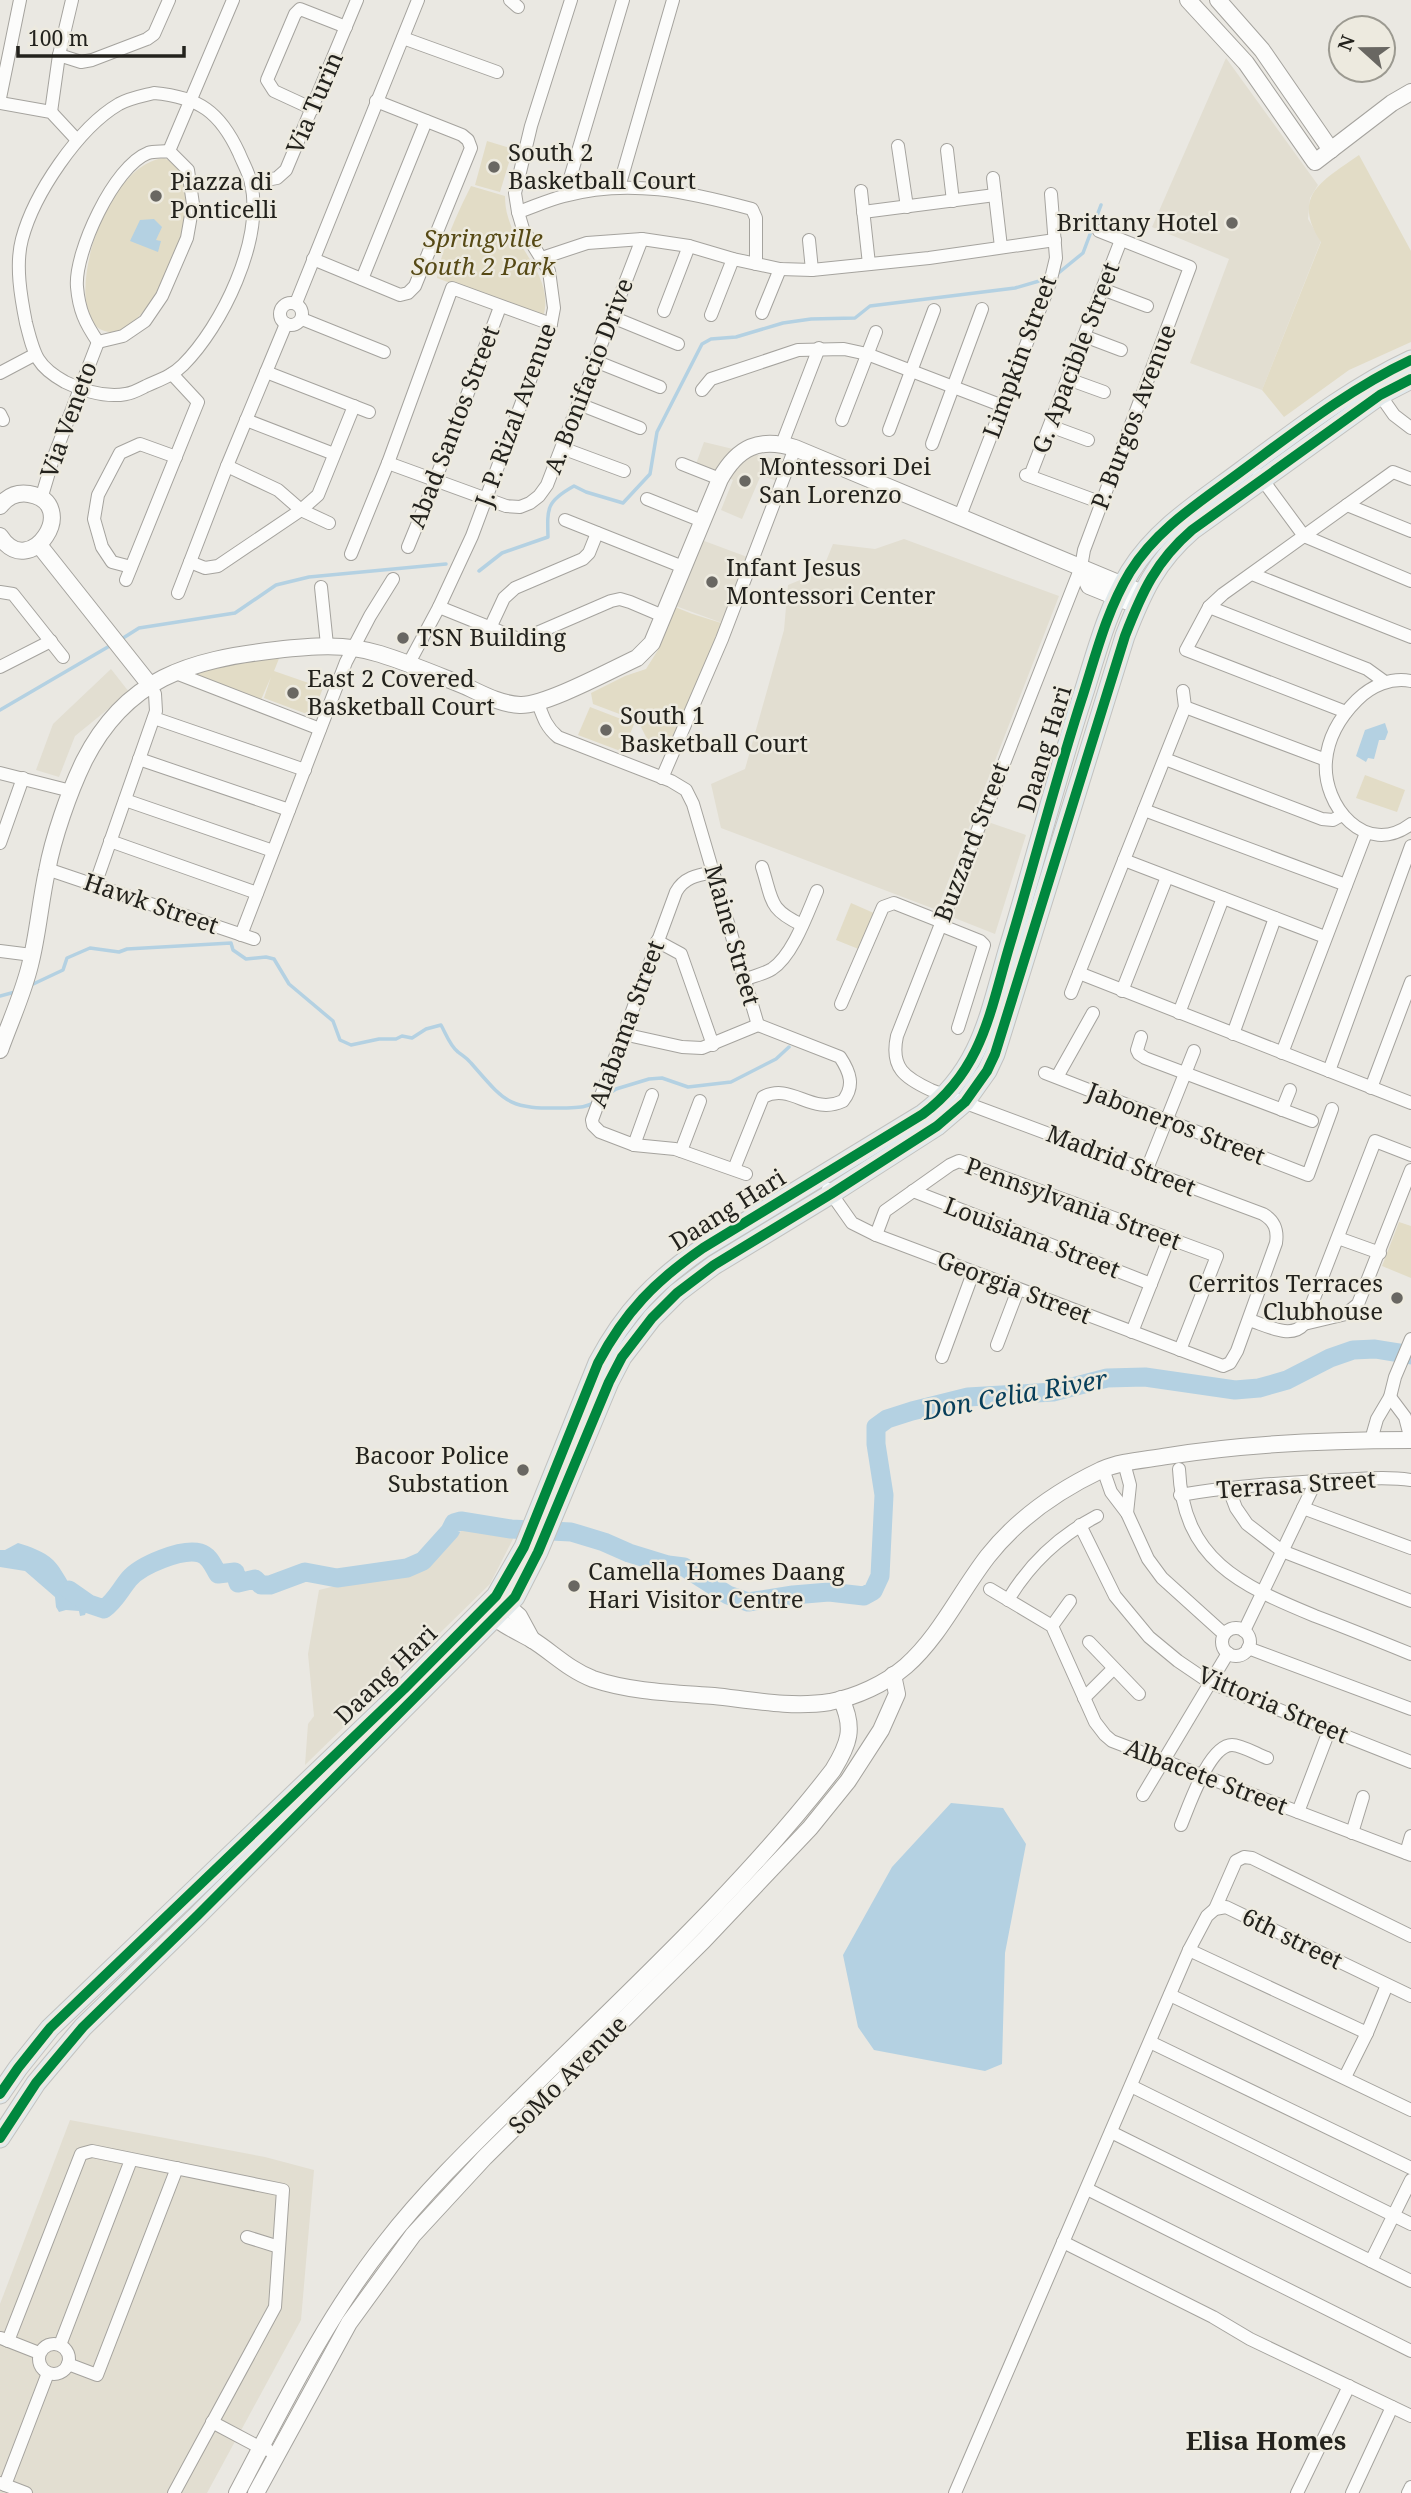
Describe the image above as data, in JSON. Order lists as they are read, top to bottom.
{
  "streets": {
    "main road": ["Daang Hari"],
    "street": [
      "Via Turin",
      "Limpkin Street",
      "G. Apacible Street",
      "A. Bonifacio Drive",
      "J. P. Rizal Avenue",
      "P. Burgos Avenue",
      "Via Veneto",
      "Abad Santos Street",
      "Buzzard Street",
      "Hawk Street",
      "Maine Street",
      "Alabama Street",
      "Jaboneros Street",
      "Madrid Street",
      "Pennsylvania Street",
      "Louisiana Street",
      "Georgia Street",
      "Terrasa Street",
      "Vittoria Street",
      "Albacete Street",
      "6th street",
      "SoMo Avenue"
    ]
  },
  "crossings": [
    ["G. Apacible Street", "P. Burgos Avenue"],
    ["A. Bonifacio Drive", "J. P. Rizal Avenue"],
    ["P. Burgos Avenue", "Buzzard Street"],
    ["Daang Hari", "Buzzard Street"],
    ["Daang Hari", "Madrid Street"],
    ["Daang Hari", "Georgia Street"],
    ["Buzzard Street", "Madrid Street"],
    ["Maine Street", "Alabama Street"],
    ["Madrid Street", "Georgia Street"],
    ["Pennsylvania Street", "Louisiana Street"],
    ["Pennsylvania Street", "Georgia Street"]
  ],
  "districts": ["Elisa Homes"],
  "water": ["Don Celia River"],
  "parks": ["Springville South 2 Park"],
  "places": [
    "South 2 Basketball Court",
    "Piazza di Ponticelli",
    "Brittany Hotel",
    "Montessori Dei San Lorenzo",
    "Infant Jesus Montessori Center",
    "TSN Building",
    "East 2 Covered Basketball Court",
    "South 1 Basketball Court",
    "Cerritos Terraces Clubhouse",
    "Bacoor Police Substation",
    "Camella Homes Daang Hari Visitor Centre"
  ],
  "scale_bar": "100 m",
  "north": "left"
}
